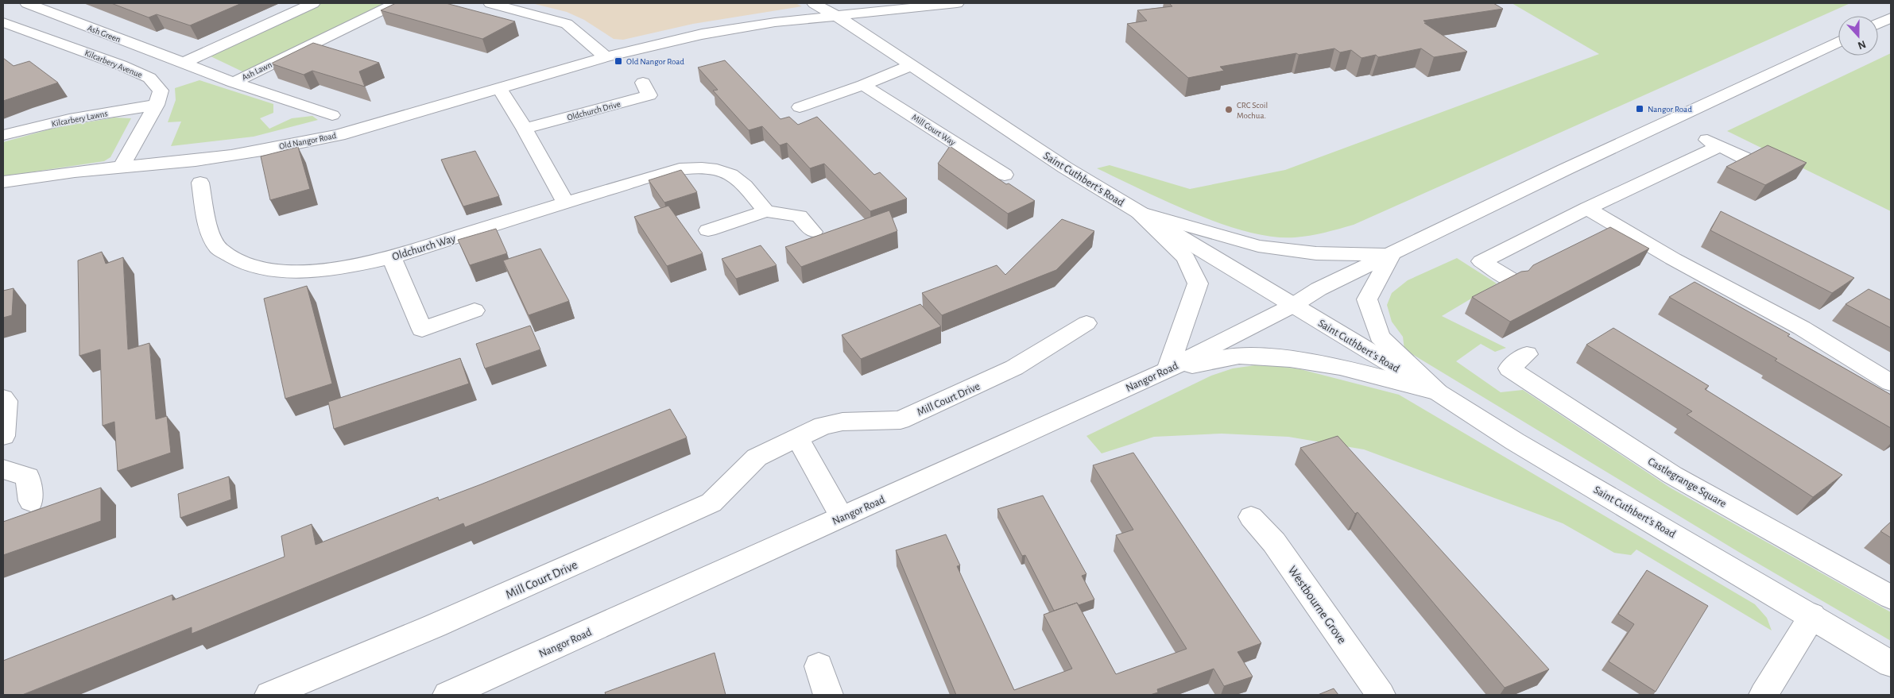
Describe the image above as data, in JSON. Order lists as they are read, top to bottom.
{
  "streets": {
    "street": [
      "Ash Green",
      "Kilcarbery Avenue",
      "Ash Lawn",
      "Oldchurch Drive",
      "Kilcarbery Lawns",
      "Mill Court Way",
      "Old Nangor Road",
      "Saint Cuthbert’s Road",
      "Oldchurch Way",
      "Nangor Road",
      "Mill Court Drive",
      "Castlegrange Square",
      "Westbourne Grove"
    ]
  },
  "crossings": [
    ["Ash Green", "Ash Lawn"],
    ["Kilcarbery Avenue", "Kilcarbery Lawns"],
    ["Kilcarbery Avenue", "Old Nangor Road"],
    ["Old Nangor Road", "Saint Cuthbert’s Road"],
    ["Saint Cuthbert’s Road", "Nangor Road"]
  ],
  "places": {
    "transit": ["Old Nangor Road", "Nangor Road"],
    "other": ["CRC Scoil Mochua."]
  },
  "north": "bottom"
}
